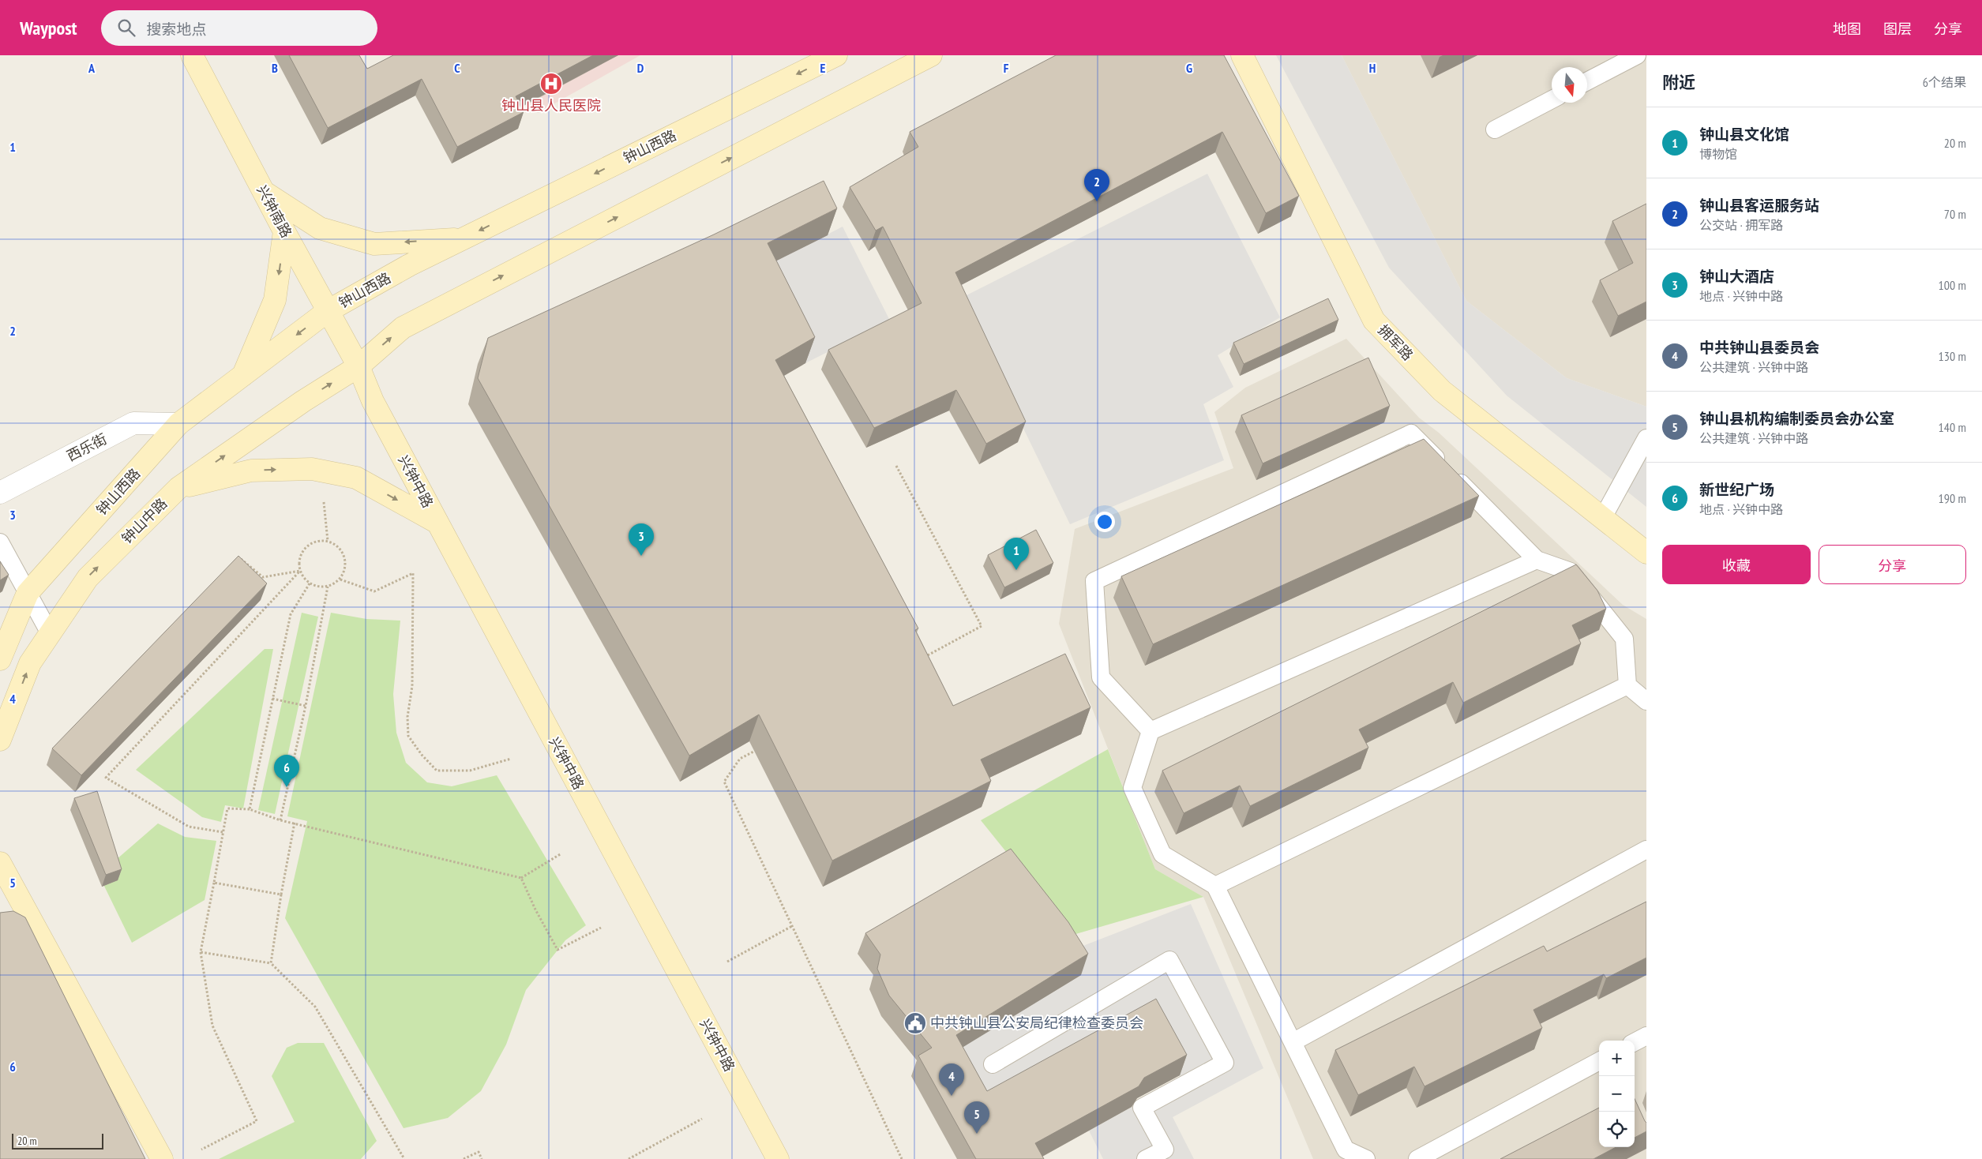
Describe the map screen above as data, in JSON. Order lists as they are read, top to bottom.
{
  "streets": {
    "main road": [
      "钟山西路",
      "兴钟南路",
      "拥军路",
      "兴钟中路",
      "钟山中路"
    ],
    "street": ["西乐街"]
  },
  "crossings": [
    ["钟山西路", "兴钟南路"],
    ["钟山西路", "西乐街"],
    ["兴钟南路", "兴钟中路"],
    ["兴钟南路", "钟山中路"],
    ["兴钟中路", "钟山中路"]
  ],
  "one_way": ["钟山中路"],
  "places": {
    "hospital": ["钟山县人民医院"],
    "public building": ["中共钟山县公安局纪律检查委员会"]
  },
  "scale_bar": "20 m",
  "north": "bottom",
  "page": {
    "header": "Waypost",
    "search": "搜索地点",
    "nav": ["地图", "图层", "分享"],
    "heading": ["附近", "6个结果"],
    "list": [
      {
        "mark": "1",
        "name": "钟山县文化馆",
        "note": "博物馆",
        "value": "20 m"
      },
      {
        "mark": "2",
        "name": "钟山县客运服务站",
        "note": "公交站 · 拥军路",
        "value": "70 m"
      },
      {
        "mark": "3",
        "name": "钟山大酒店",
        "note": "地点 · 兴钟中路",
        "value": "100 m"
      },
      {
        "mark": "4",
        "name": "中共钟山县委员会",
        "note": "公共建筑 · 兴钟中路",
        "value": "130 m"
      },
      {
        "mark": "5",
        "name": "钟山县机构编制委员会办公室",
        "note": "公共建筑 · 兴钟中路",
        "value": "140 m"
      },
      {
        "mark": "6",
        "name": "新世纪广场",
        "note": "地点 · 兴钟中路",
        "value": "190 m"
      }
    ],
    "pins": [
      "2",
      "3",
      "1",
      "6",
      "4",
      "5"
    ],
    "buttons": ["收藏", "分享"],
    "map_buttons": ["+", "−"],
    "scale": "20 m"
  },
  "grid": {
    "columns": [
      "A",
      "B",
      "C",
      "D",
      "E",
      "F",
      "G",
      "H"
    ],
    "rows": [
      "1",
      "2",
      "3",
      "4",
      "5",
      "6"
    ]
  }
}
